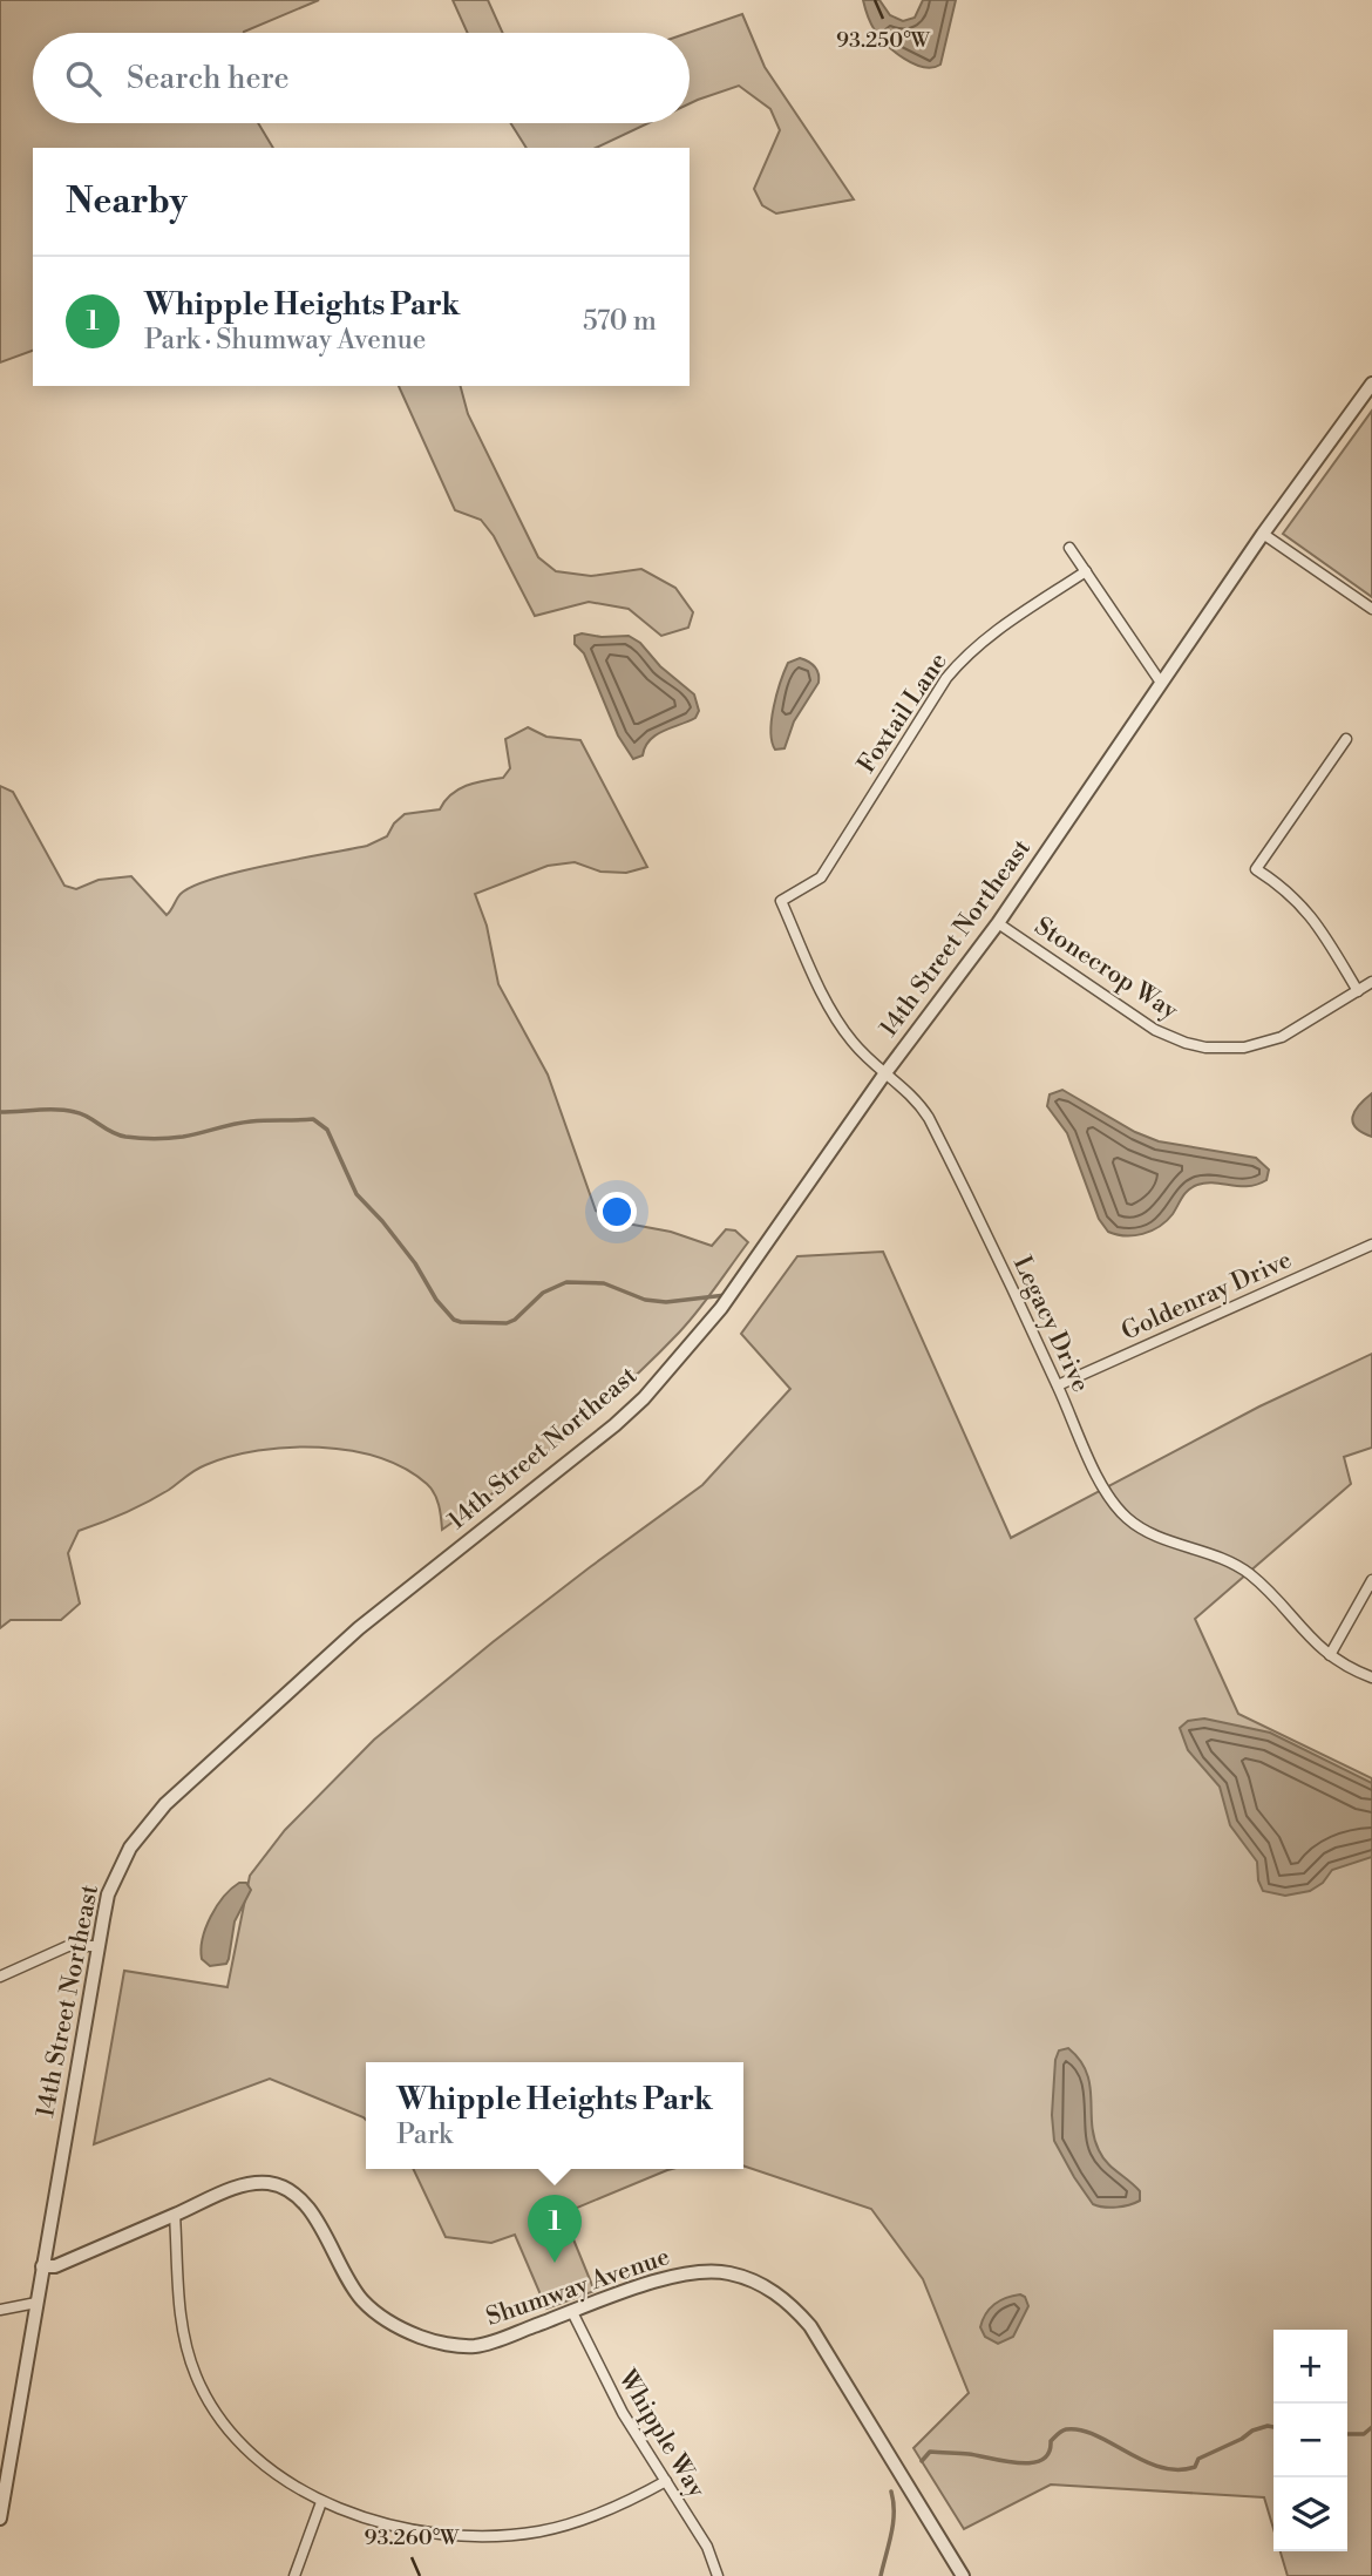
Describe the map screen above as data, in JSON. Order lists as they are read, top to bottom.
{
  "streets": {
    "street": [
      "Foxtail Lane",
      "14th Street Northeast",
      "Stonecrop Way",
      "Goldenray Drive",
      "Legacy Drive",
      "Shumway Avenue",
      "Whipple Way"
    ]
  },
  "crossings": [
    ["Foxtail Lane", "Legacy Drive"],
    ["14th Street Northeast", "Stonecrop Way"],
    ["14th Street Northeast", "Legacy Drive"],
    ["14th Street Northeast", "Shumway Avenue"],
    ["Goldenray Drive", "Legacy Drive"],
    ["Shumway Avenue", "Whipple Way"]
  ],
  "page": {
    "search": "Search here",
    "heading": "Nearby",
    "list": [
      {
        "mark": "1",
        "name": "Whipple Heights Park",
        "note": "Park · Shumway Avenue",
        "value": "570 m"
      }
    ],
    "popup": ["Whipple Heights Park", "Park"],
    "pins": "1",
    "map_buttons": ["+", "−"]
  },
  "coordinates": ["93.250°W", "93.260°W"]
}
